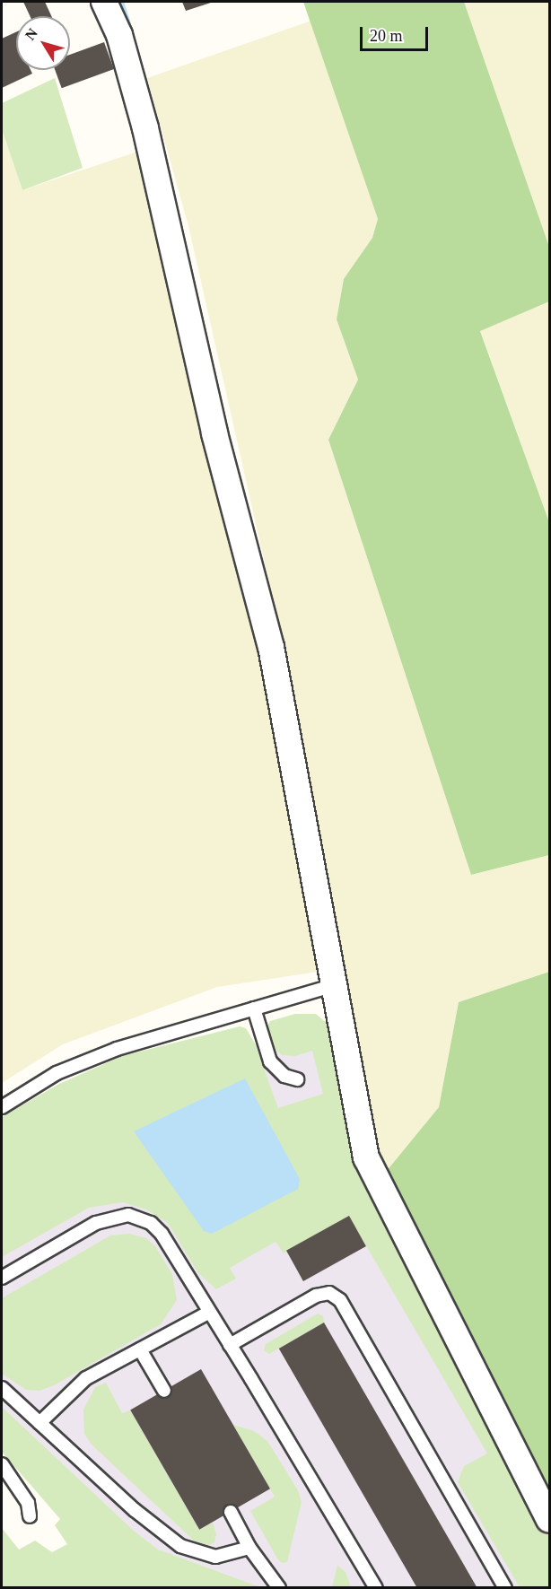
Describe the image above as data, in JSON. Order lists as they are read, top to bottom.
{
  "scale_bar": "20 m",
  "north": "top left"
}
